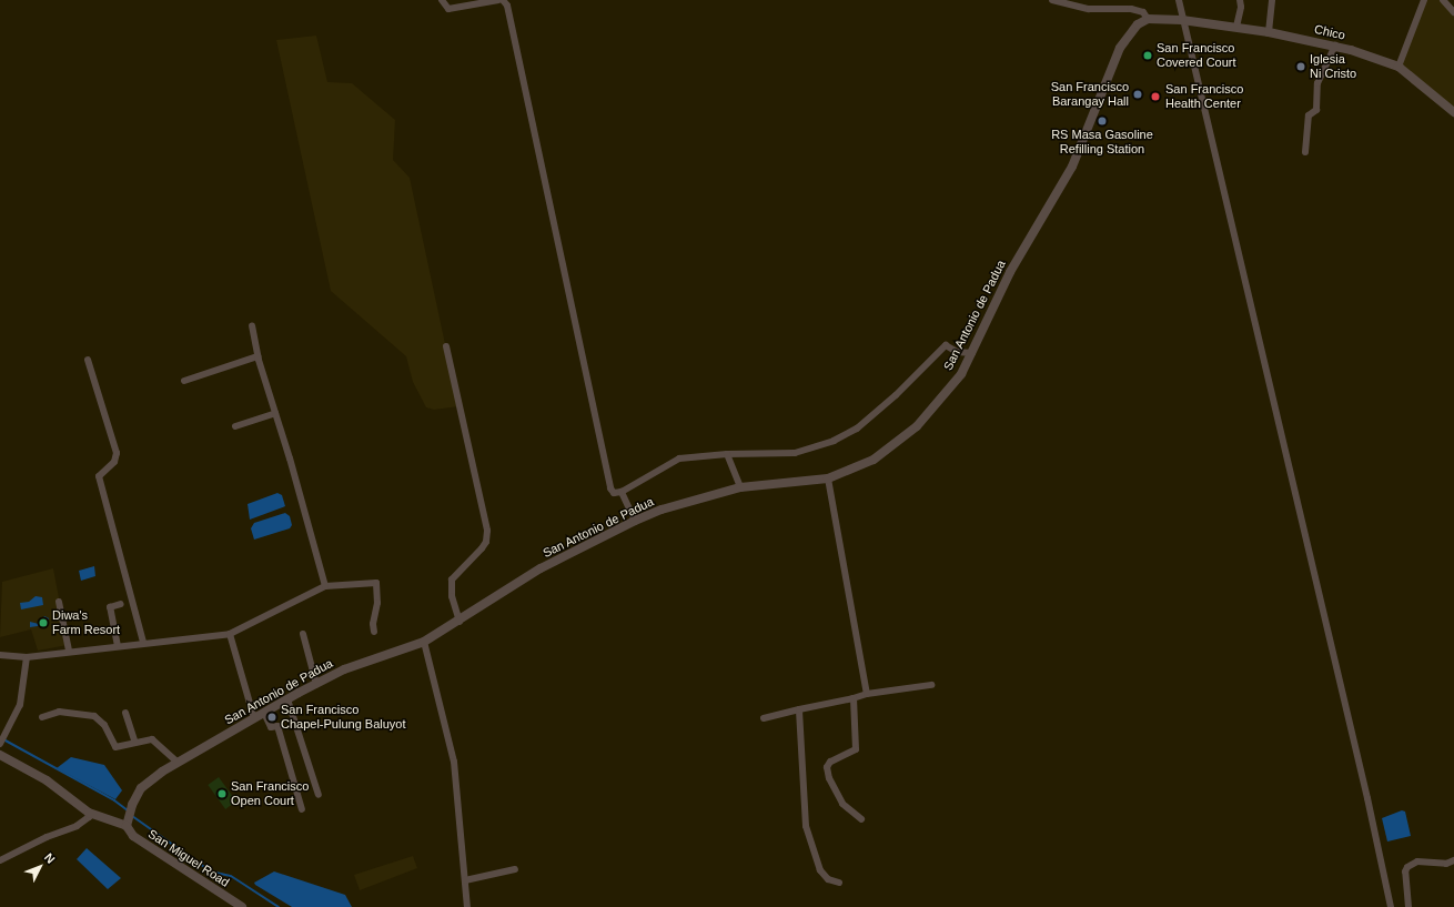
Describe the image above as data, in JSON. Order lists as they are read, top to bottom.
{
  "streets": {
    "street": ["Chico", "San Antonio de Padua", "San Miguel Road"]
  },
  "crossings": [
    ["San Antonio de Padua", "San Miguel Road"]
  ],
  "places": [
    "San Francisco Covered Court",
    "Iglesia Ni Cristo",
    "San Francisco Barangay Hall",
    "San Francisco Health Center",
    "RS Masa Gasoline Refilling Station",
    "Diwa's Farm Resort",
    "San Francisco Chapel-Pulung Baluyot",
    "San Francisco Open Court"
  ],
  "north": "top right"
}
